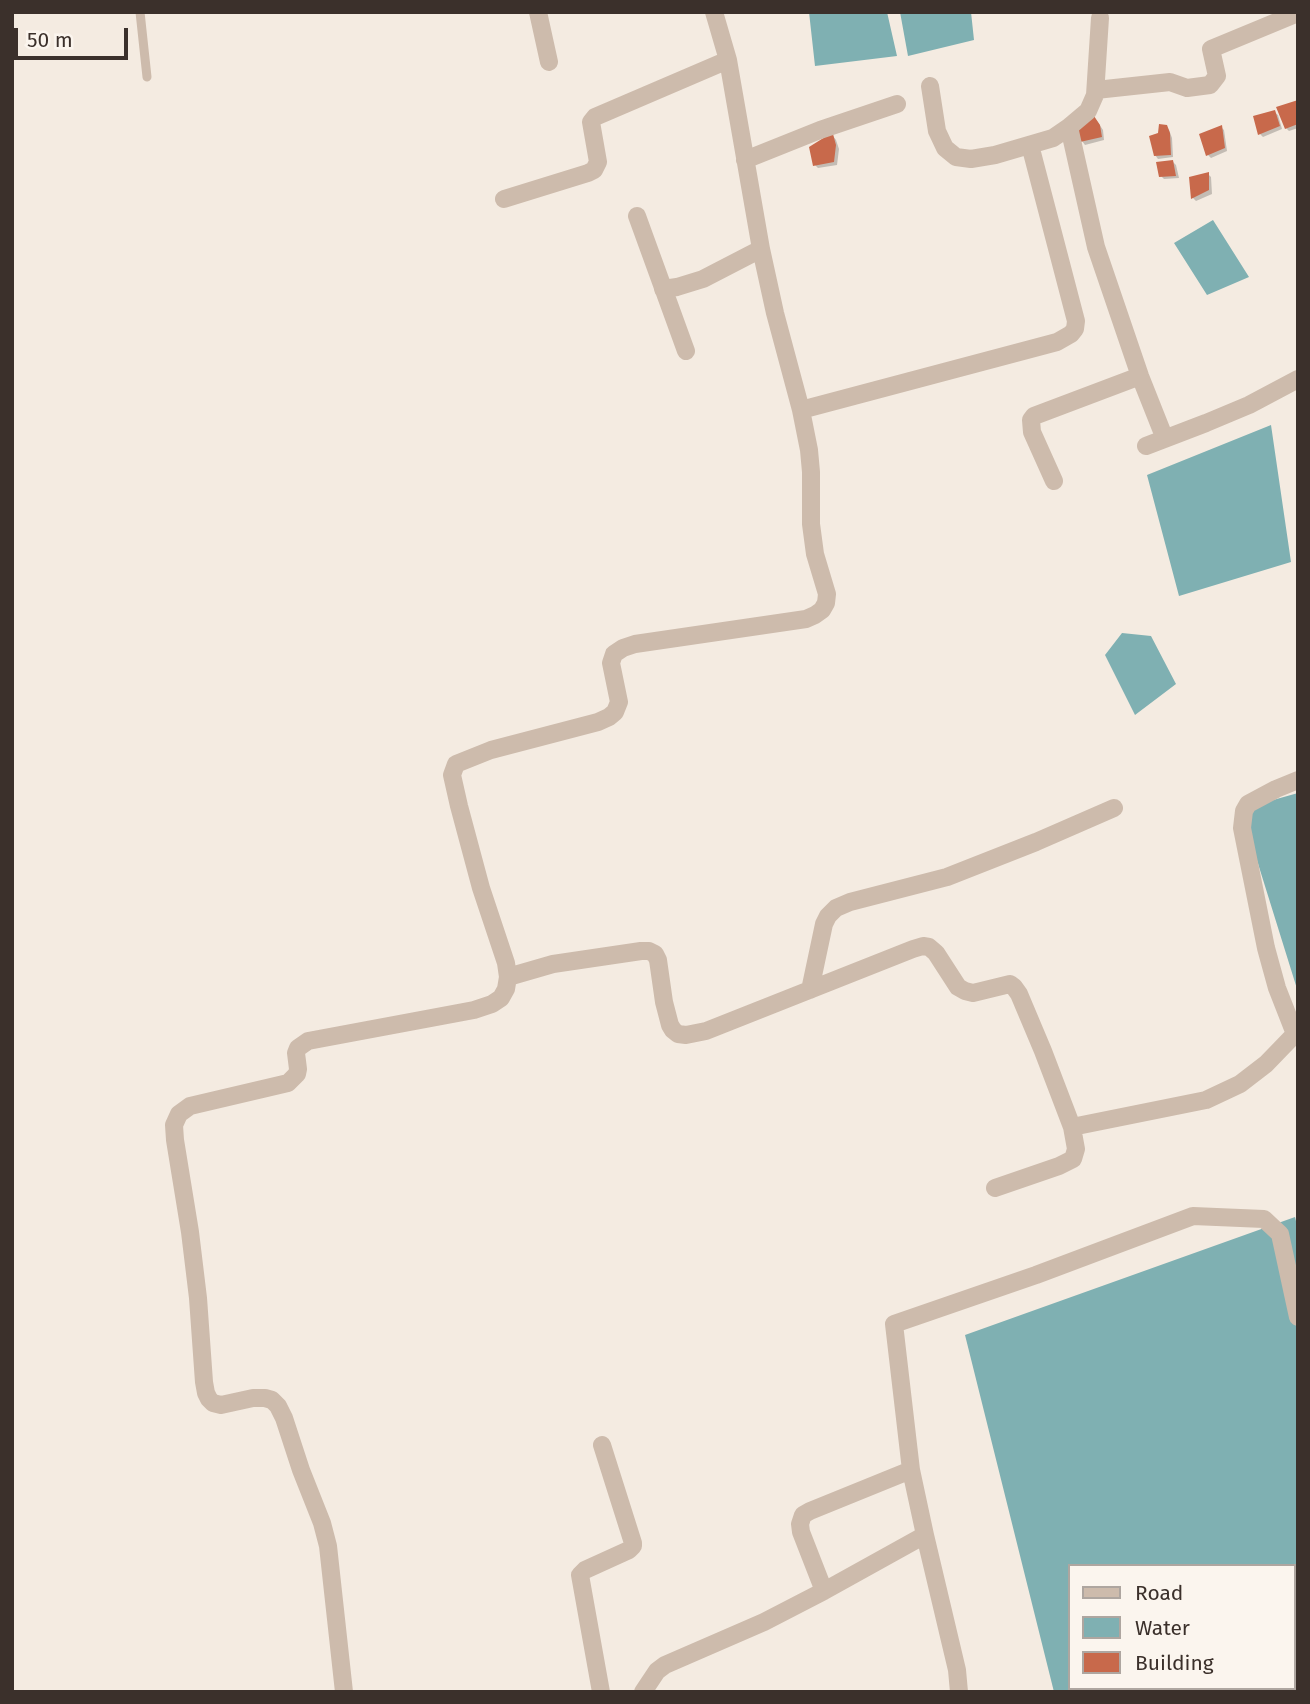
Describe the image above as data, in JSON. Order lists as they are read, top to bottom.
{
  "legend": ["Road", "Water", "Building"],
  "scale_bar": "50 m"
}
